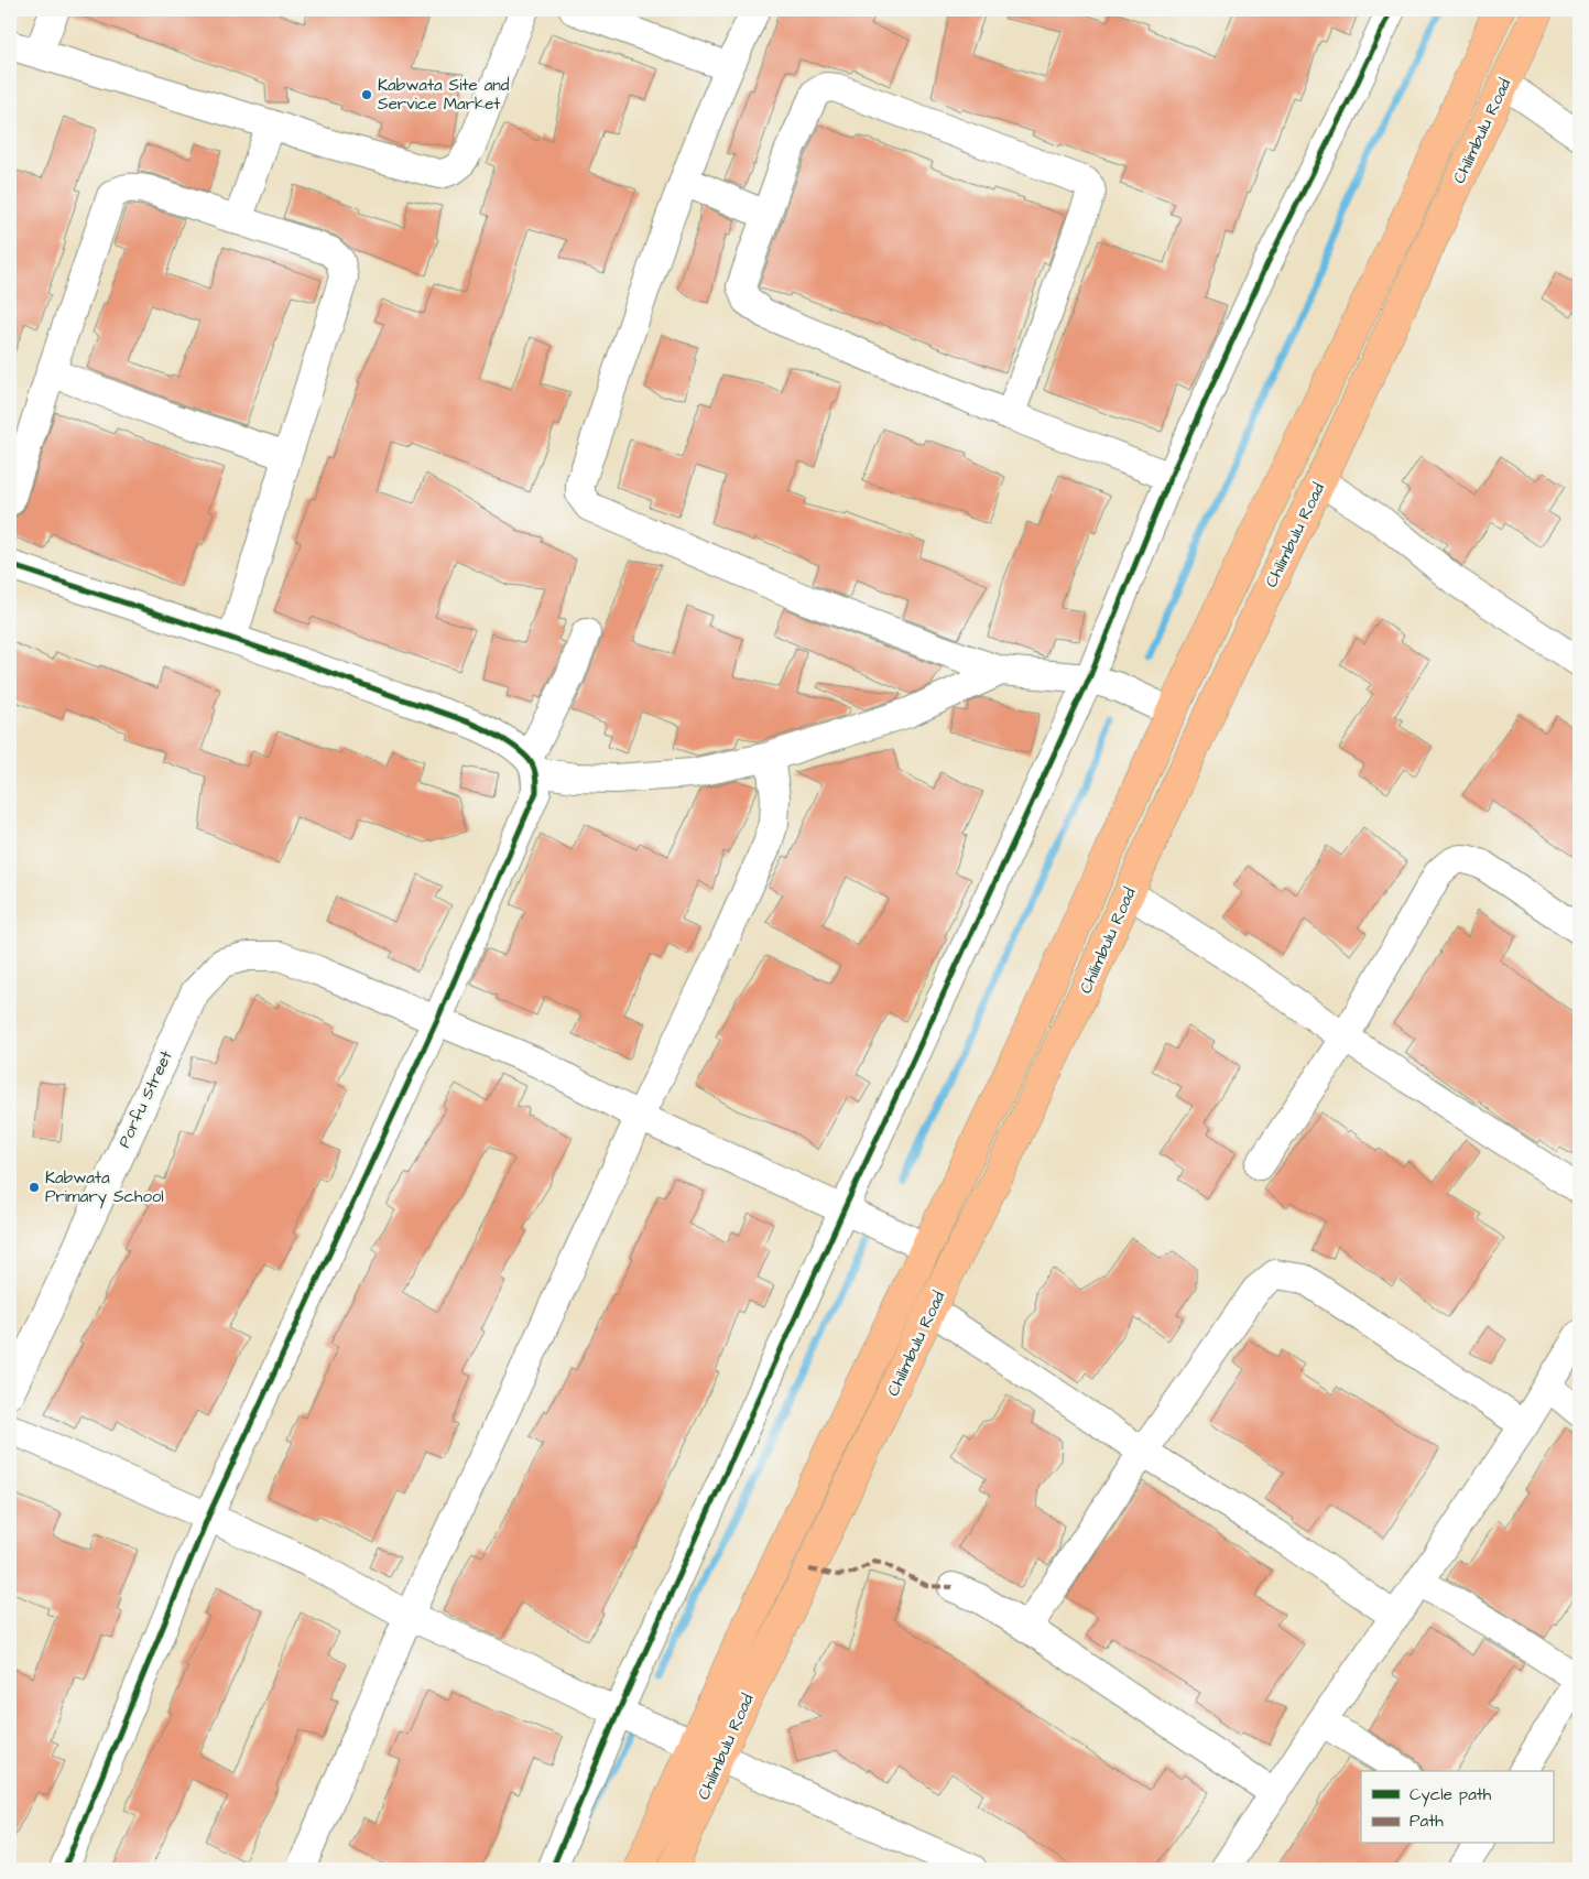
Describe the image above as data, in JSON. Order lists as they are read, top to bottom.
{
  "streets": {
    "main road": ["Chilimbulu Road"],
    "street": ["Porfu Street"]
  },
  "places": ["Kabwata Site and Service Market", "Kabwata Primary School"],
  "legend": ["Cycle path", "Path"]
}
